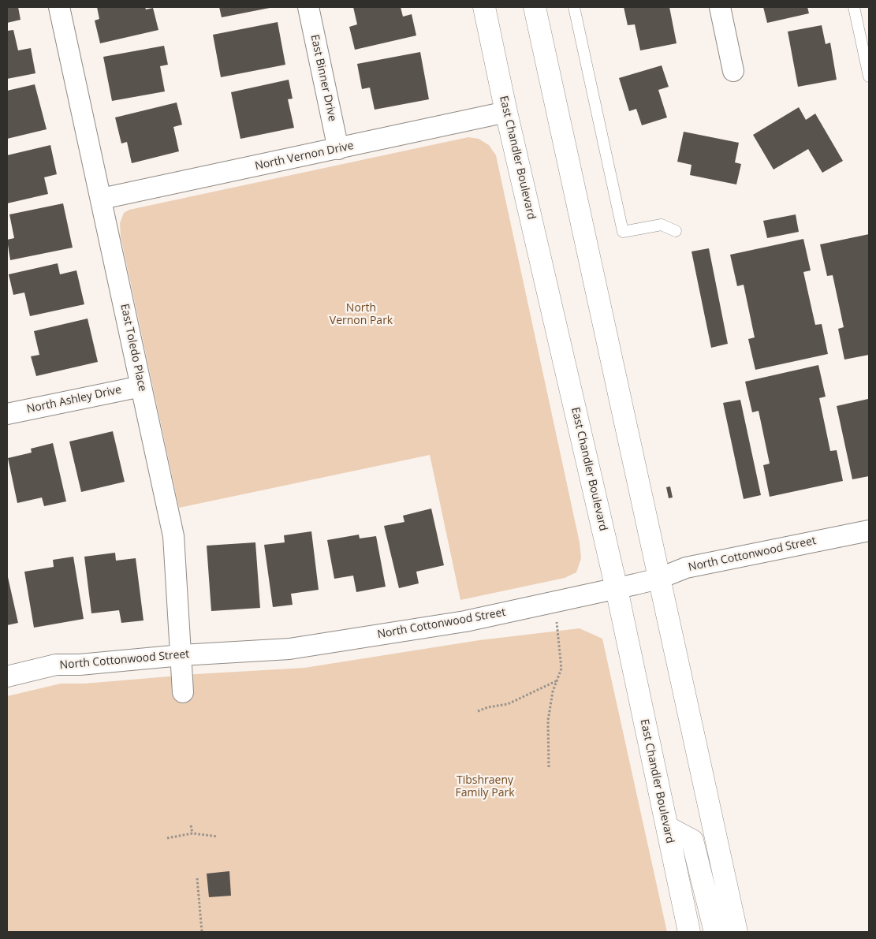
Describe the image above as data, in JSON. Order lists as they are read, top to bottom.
{
  "streets": {
    "main road": ["East Chandler Boulevard"],
    "street": [
      "East Binner Drive",
      "North Vernon Drive",
      "East Toledo Place",
      "North Ashley Drive",
      "North Cottonwood Street"
    ]
  },
  "crossings": [
    ["East Binner Drive", "North Vernon Drive"],
    ["North Vernon Drive", "East Chandler Boulevard"],
    ["North Vernon Drive", "East Toledo Place"],
    ["East Chandler Boulevard", "North Cottonwood Street"],
    ["East Toledo Place", "North Ashley Drive"],
    ["East Toledo Place", "North Cottonwood Street"]
  ],
  "parks": ["North Vernon Park", "Tibshraeny Family Park"]
}
